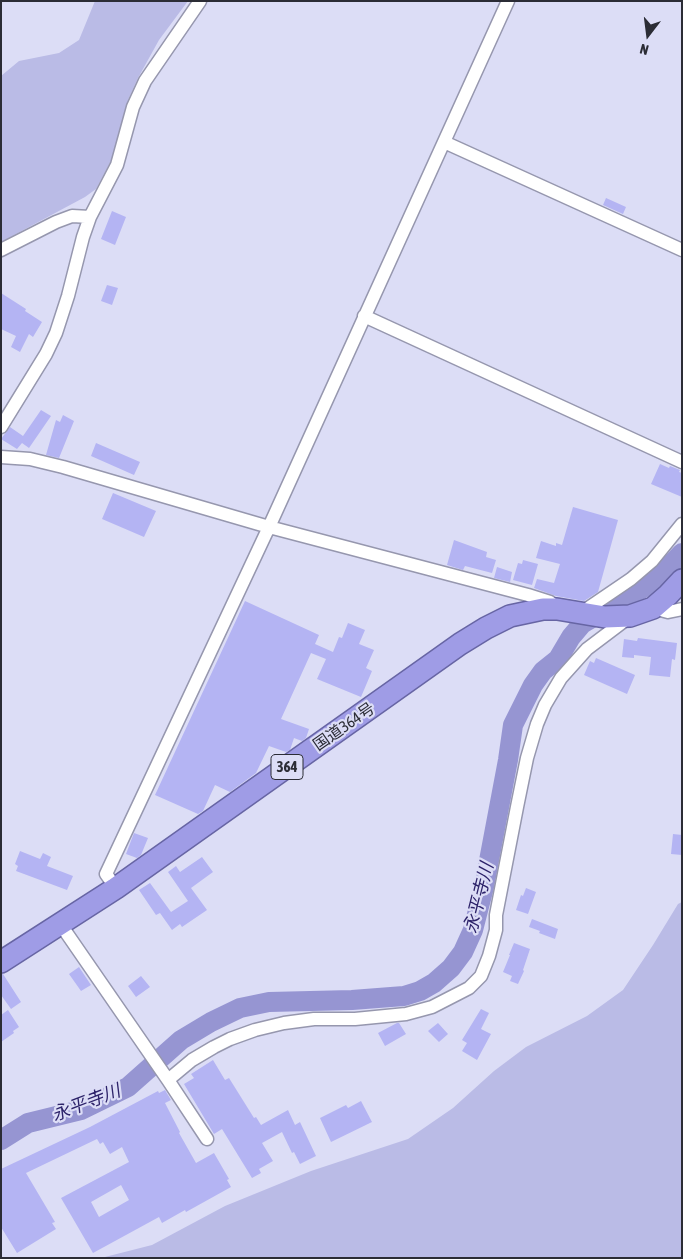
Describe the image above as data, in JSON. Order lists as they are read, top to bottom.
{
  "streets": {
    "highway": ["国道364号", "364"]
  },
  "water": ["永平寺川"],
  "north": "bottom"
}
